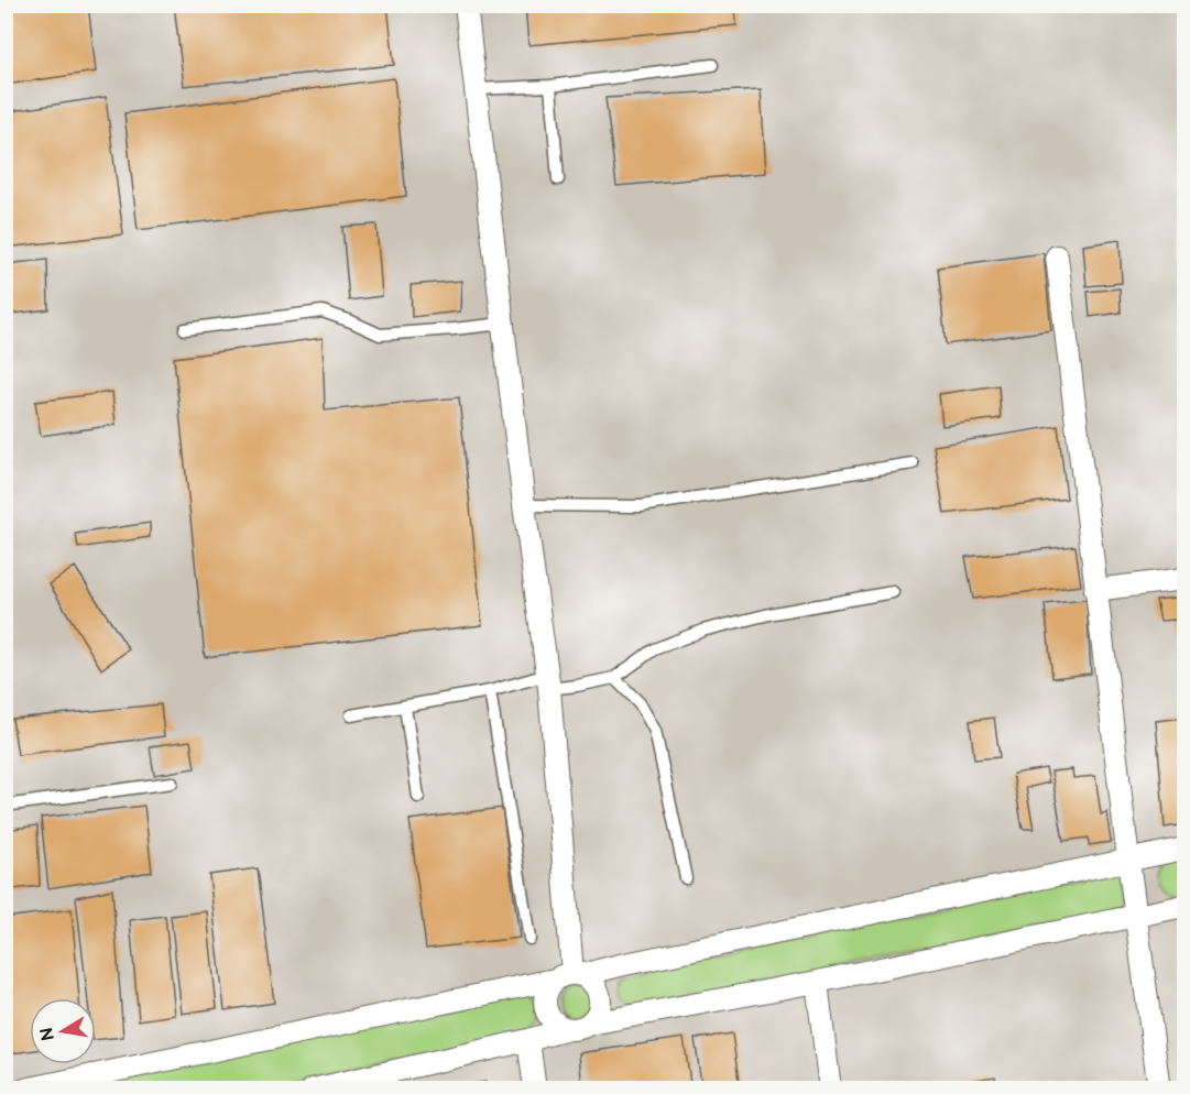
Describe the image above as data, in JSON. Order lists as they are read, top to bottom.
{
  "north": "left"
}
